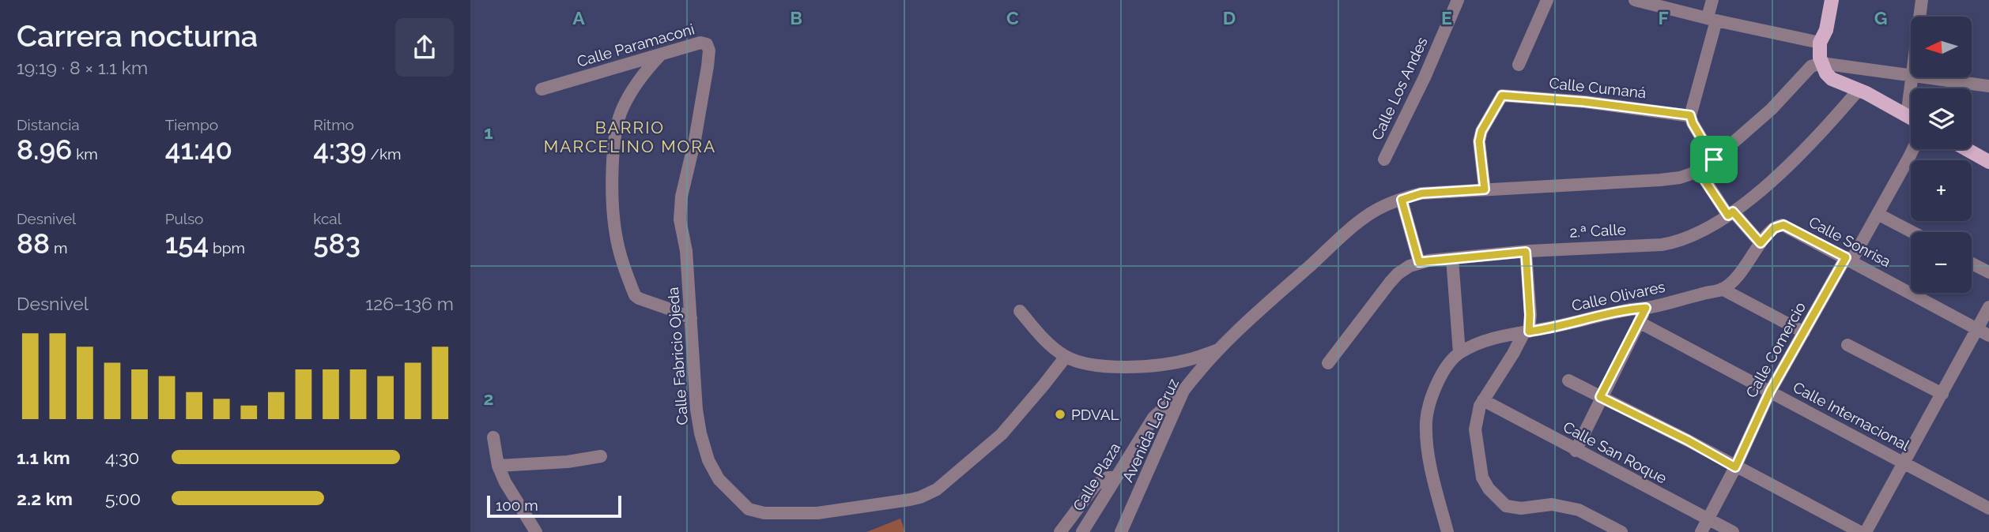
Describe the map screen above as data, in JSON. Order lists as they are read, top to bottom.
{
  "streets": {
    "street": [
      "Calle Paramaconi",
      "Calle Cumaná",
      "Calle Los Andes",
      "2.ª Calle",
      "Calle Sonrisa",
      "Calle Olivares",
      "Calle Comercio",
      "Calle Fabricio Ojeda",
      "Calle Internacional",
      "Avenida La Cruz",
      "Calle San Roque",
      "Calle Plaza"
    ]
  },
  "crossings": [
    ["Calle Paramaconi", "Calle Fabricio Ojeda"],
    ["Calle Cumaná", "Avenida La Cruz"],
    ["Calle Sonrisa", "Calle Olivares"],
    ["Calle Sonrisa", "Calle Comercio"],
    ["Calle Comercio", "Calle Internacional"],
    ["Calle Comercio", "Calle San Roque"],
    ["Avenida La Cruz", "Calle Plaza"]
  ],
  "districts": ["BARRIO MARCELINO MORA"],
  "places": ["PDVAL"],
  "scale_bar": "100 m",
  "north": "left",
  "page": {
    "heading": ["Carrera nocturna", "19:19 · 8 × 1.1 km"],
    "map_buttons": ["+", "−"],
    "stats": [
      ["Distancia", "8.96 km"],
      ["Tiempo", "41:40"],
      ["Ritmo", "4:39 /km"],
      ["Desnivel", "88 m"],
      ["Pulso", "154 bpm"],
      ["kcal", "583"]
    ],
    "chart": ["Desnivel", "126–136 m"],
    "list": [
      {
        "name": "1.1 km",
        "note": "4:30"
      },
      {
        "name": "2.2 km",
        "note": "5:00"
      }
    ],
    "scale": "100 m"
  },
  "grid": {
    "columns": [
      "A",
      "B",
      "C",
      "D",
      "E",
      "F",
      "G"
    ],
    "rows": ["1", "2"]
  }
}
